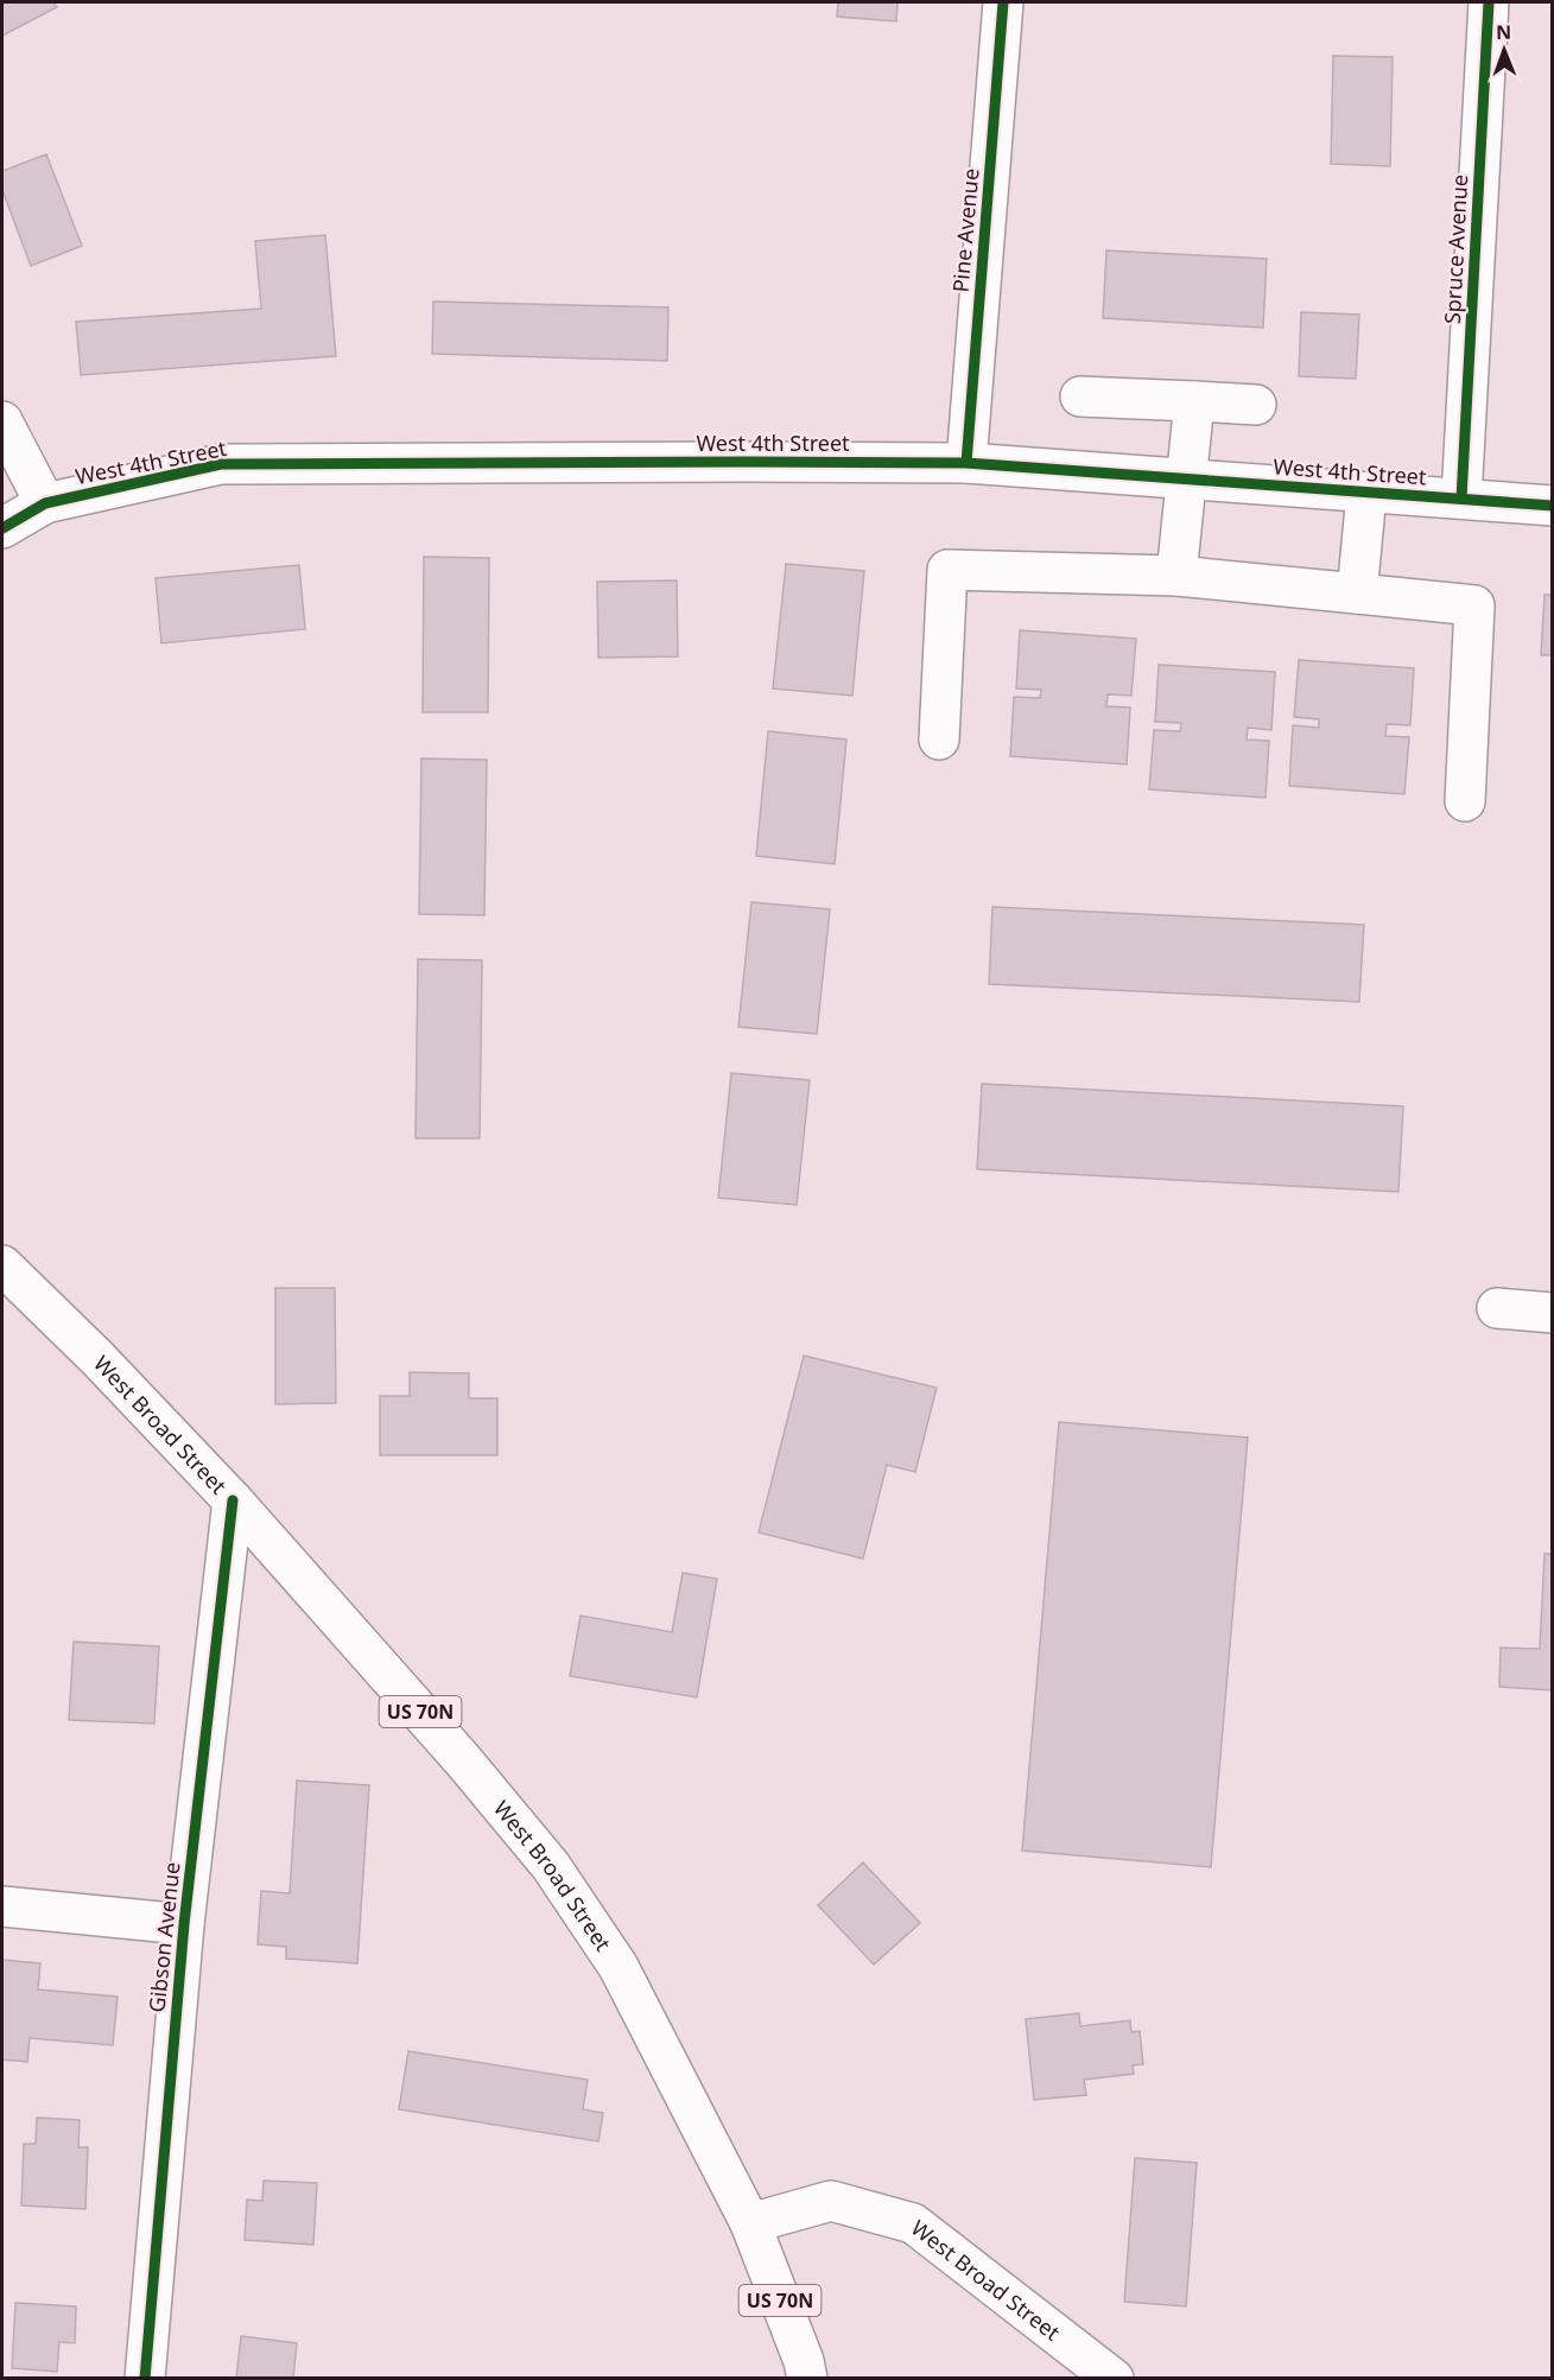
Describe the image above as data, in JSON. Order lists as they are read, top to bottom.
{
  "streets": {
    "street": [
      "Pine Avenue",
      "Spruce Avenue",
      "West 4th Street",
      "West Broad Street",
      "US 70N",
      "Gibson Avenue"
    ]
  },
  "crossings": [
    ["Pine Avenue", "West 4th Street"],
    ["Spruce Avenue", "West 4th Street"],
    ["West Broad Street", "US 70N"],
    ["West Broad Street", "Gibson Avenue"]
  ],
  "north": "top"
}
